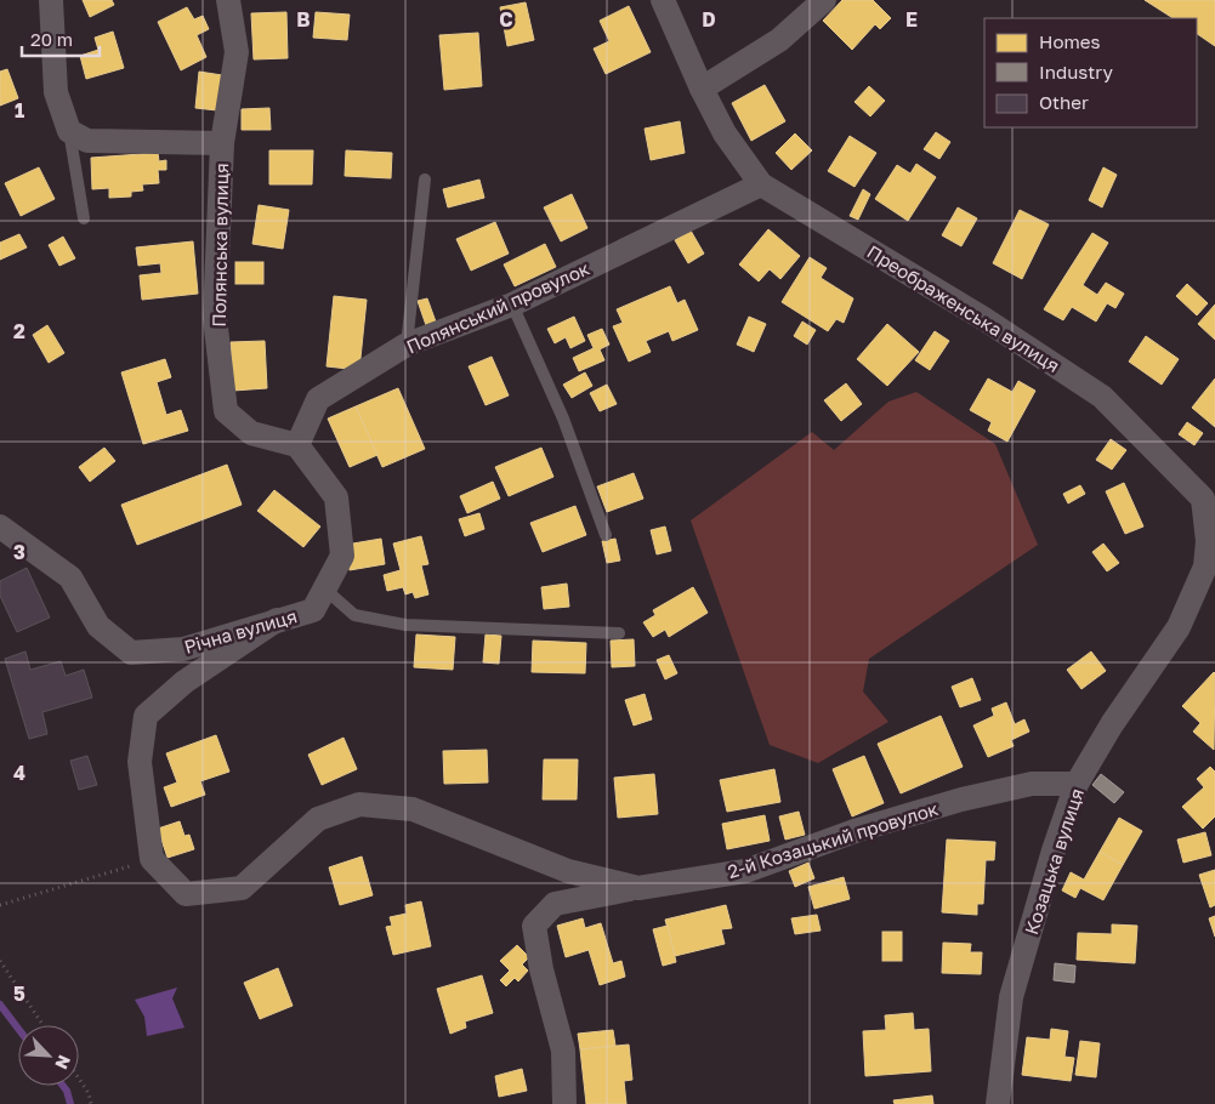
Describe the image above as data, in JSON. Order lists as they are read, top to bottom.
{
  "streets": {
    "street": [
      "Полянська вулиця",
      "Полянський провулок",
      "Преображенська вулиця",
      "Річна вулиця",
      "2-й Козацький провулок",
      "Козацька вулиця"
    ]
  },
  "crossings": [
    ["Полянська вулиця", "Полянський провулок"],
    ["Полянська вулиця", "Річна вулиця"],
    ["Полянський провулок", "Преображенська вулиця"],
    ["Полянський провулок", "Річна вулиця"],
    ["Преображенська вулиця", "Козацька вулиця"],
    ["2-й Козацький провулок", "Козацька вулиця"]
  ],
  "legend": ["Homes", "Industry", "Other"],
  "scale_bar": "20 m",
  "north": "bottom right",
  "grid": {
    "columns": [
      "B",
      "C",
      "D",
      "E"
    ],
    "rows": [
      "1",
      "2",
      "3",
      "4",
      "5"
    ]
  }
}
